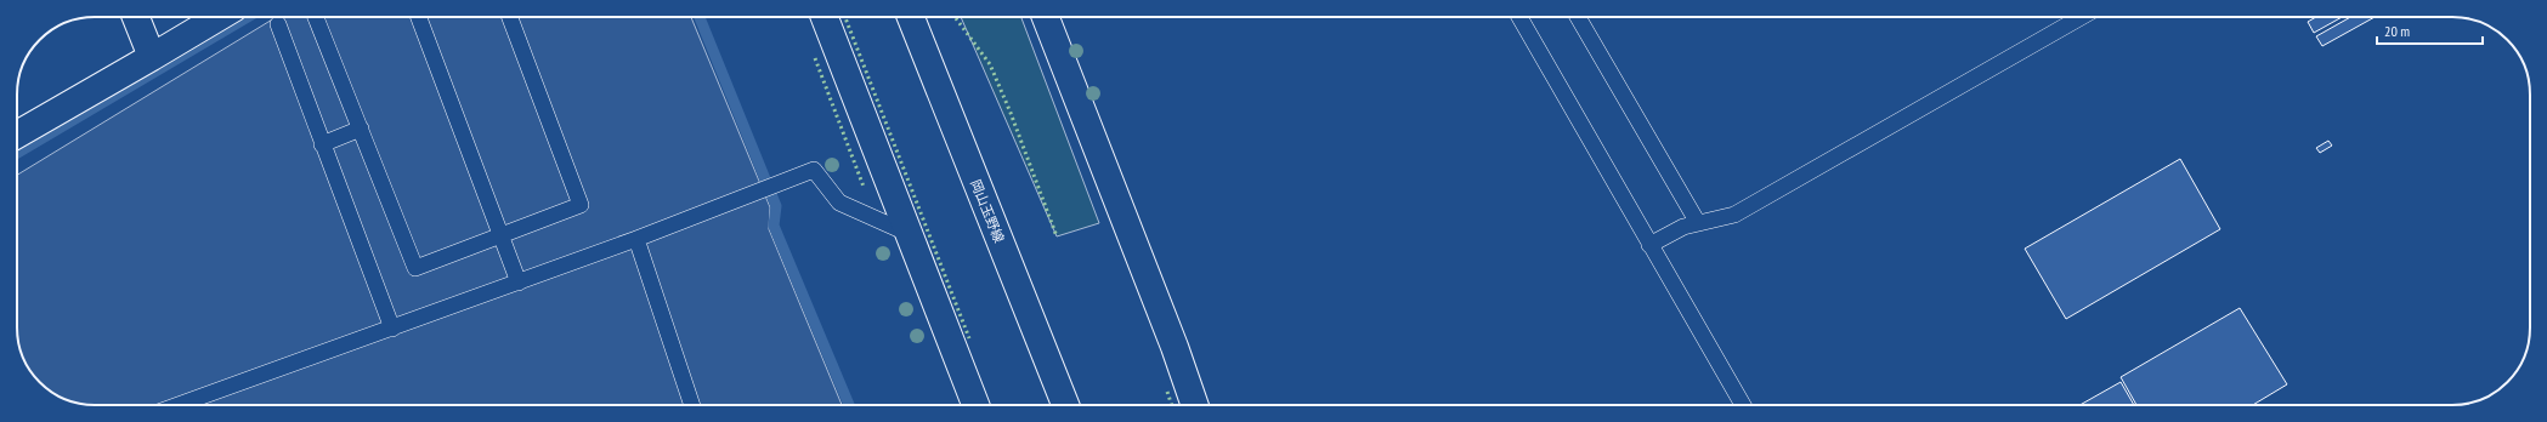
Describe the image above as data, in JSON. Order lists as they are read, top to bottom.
{
  "streets": {
    "street": ["岡山玉野線"]
  },
  "scale_bar": "20 m"
}
